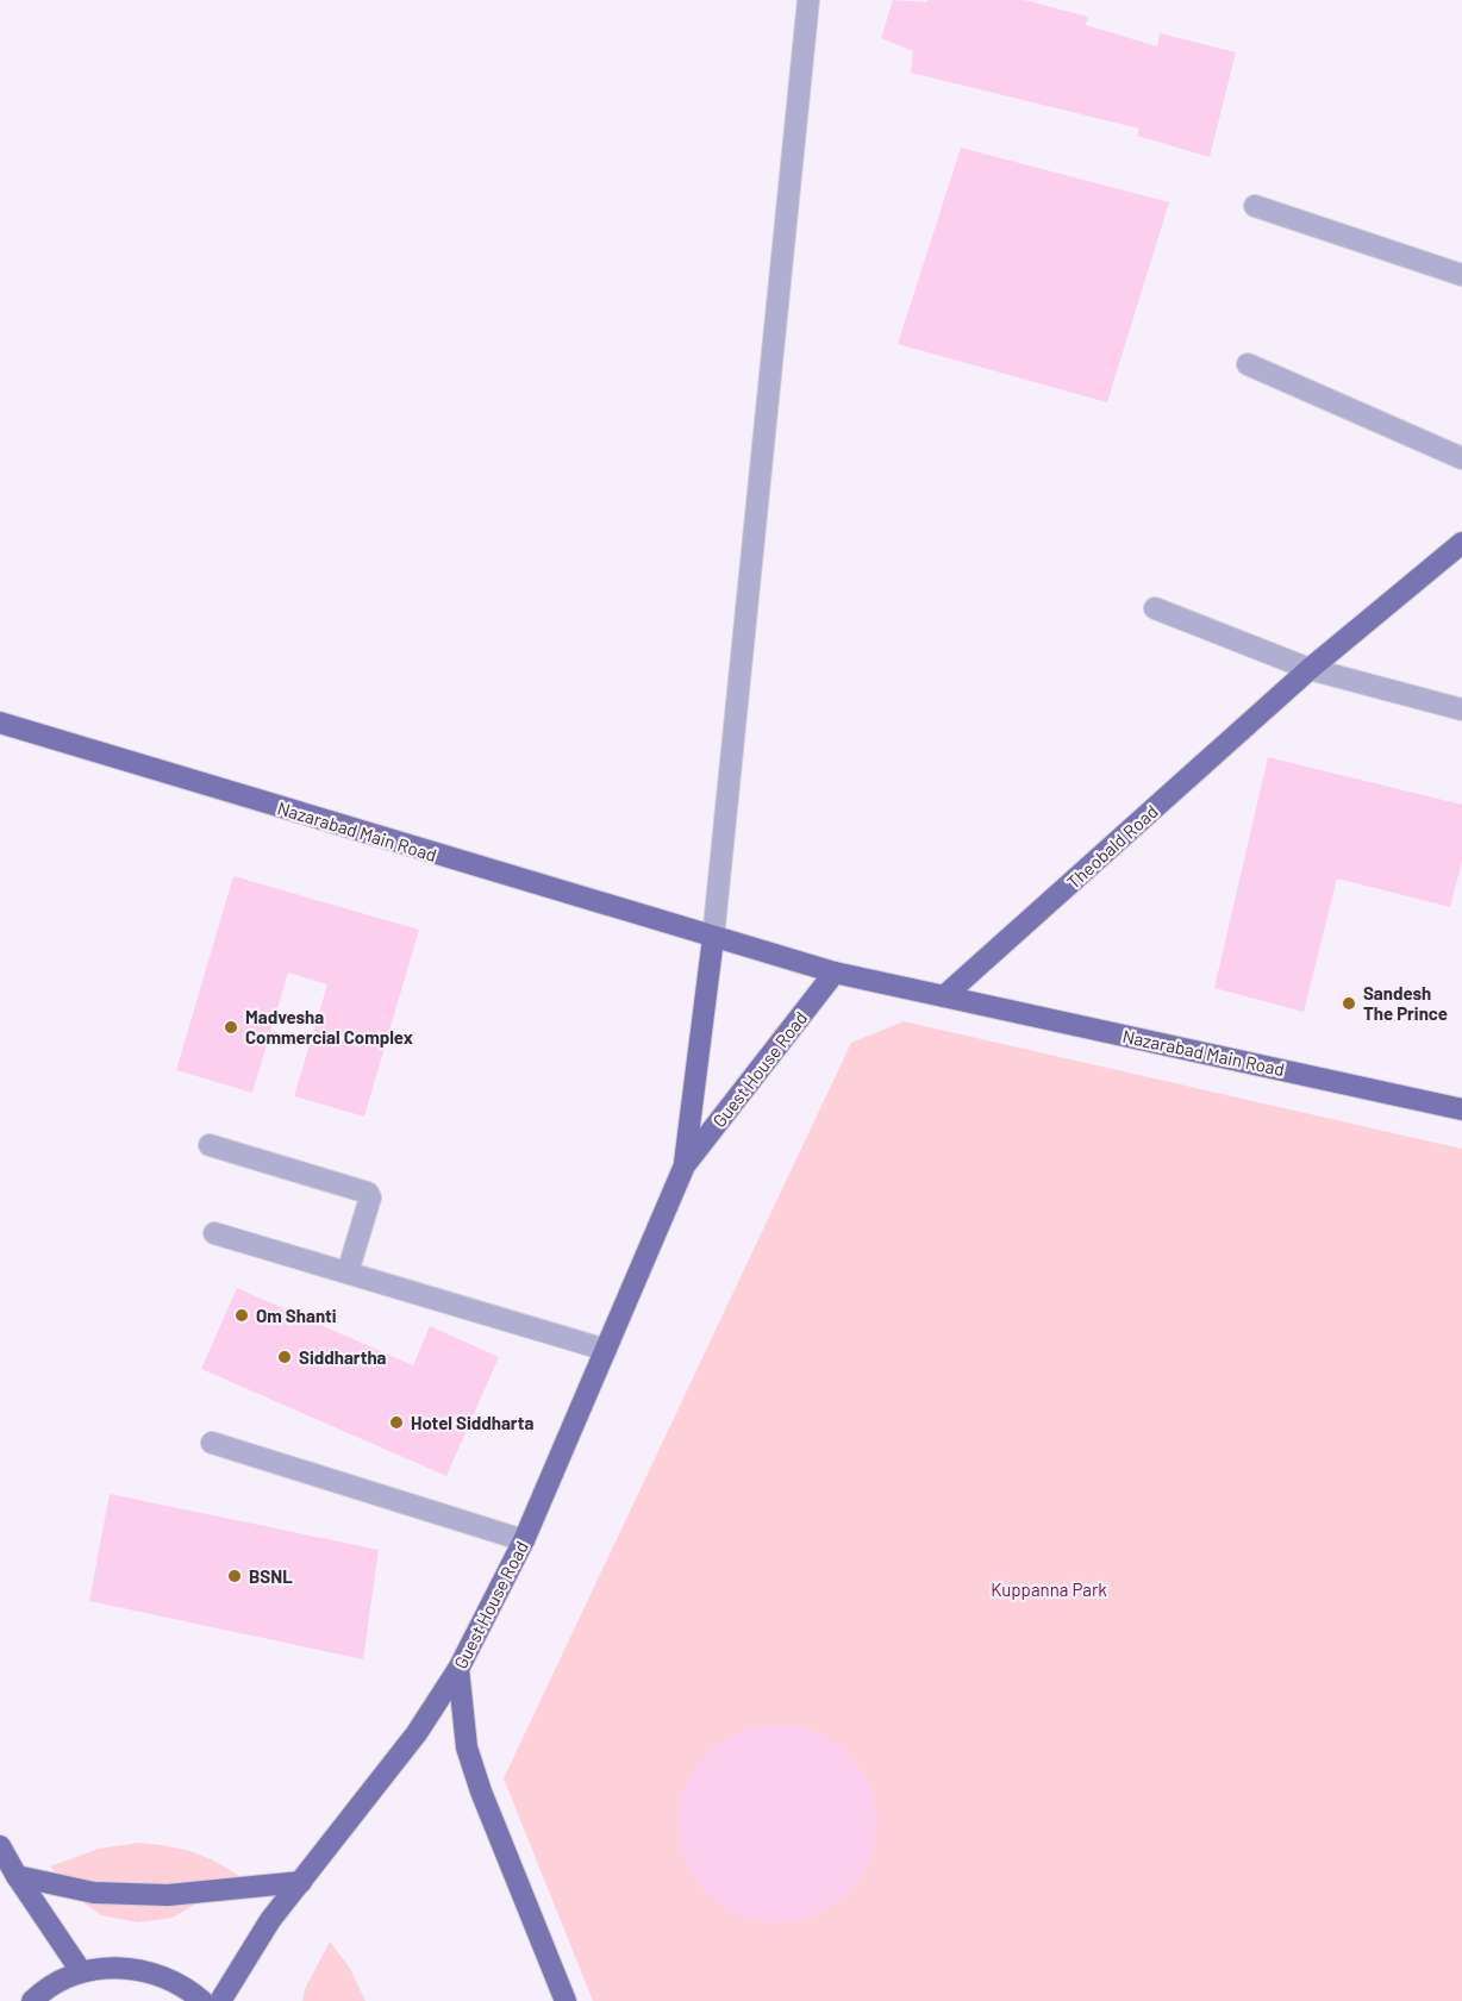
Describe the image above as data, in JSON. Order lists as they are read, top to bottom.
{
  "streets": {
    "main road": ["Nazarabad Main Road", "Theobald Road", "Guest House Road"]
  },
  "crossings": [
    ["Nazarabad Main Road", "Theobald Road"],
    ["Nazarabad Main Road", "Guest House Road"]
  ],
  "parks": ["Kuppanna Park"],
  "places": [
    "Sandesh The Prince",
    "Madvesha Commercial Complex",
    "Om Shanti",
    "Siddhartha",
    "Hotel Siddharta",
    "BSNL"
  ]
}
